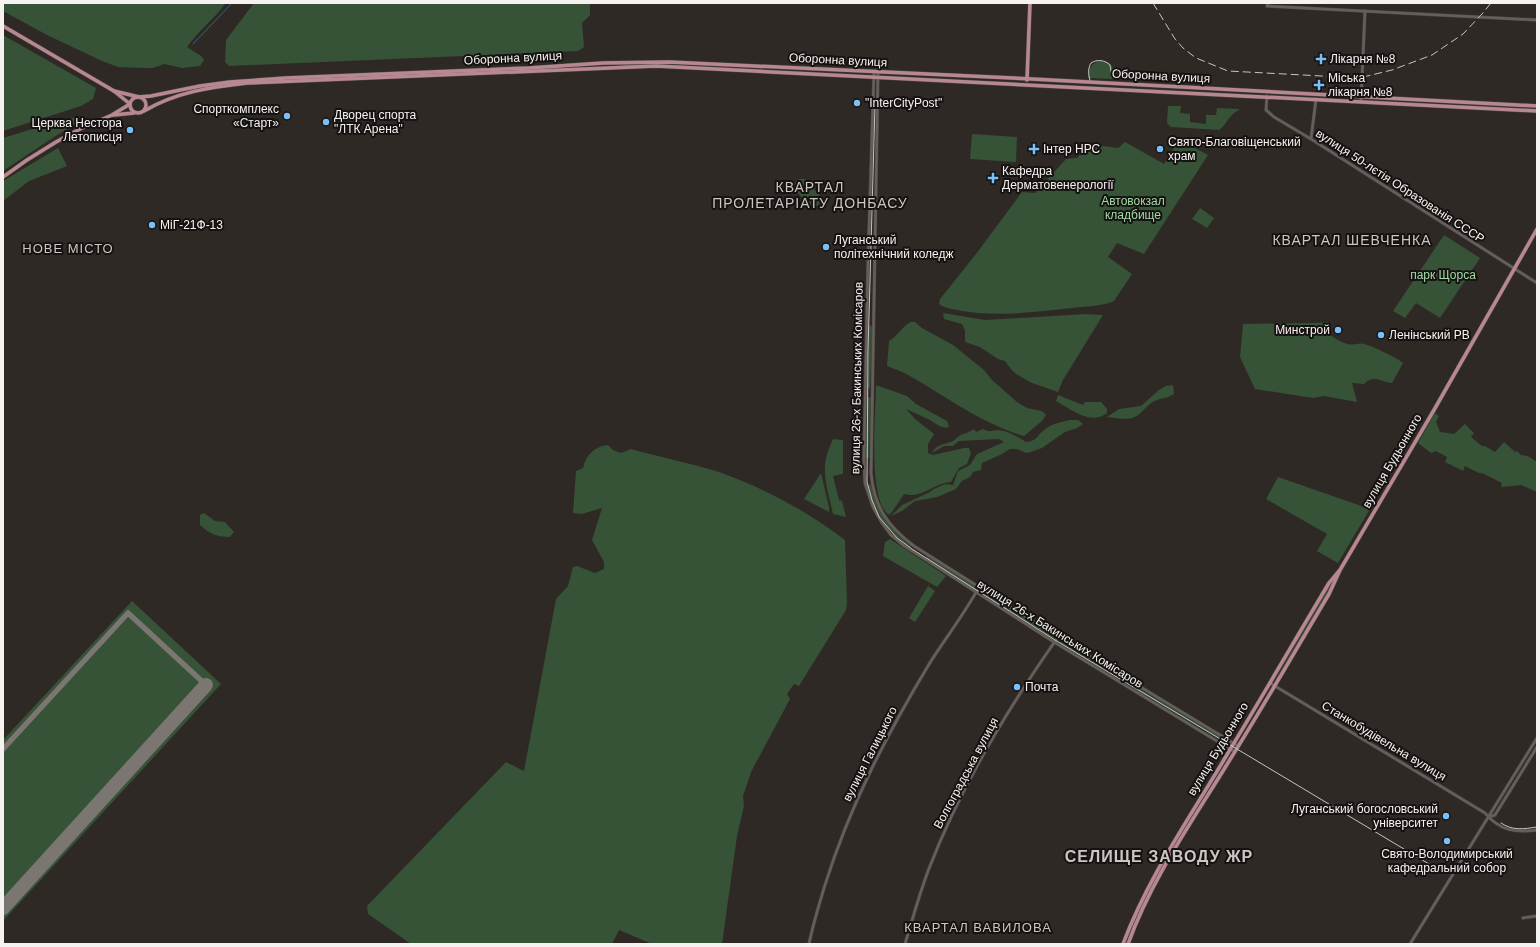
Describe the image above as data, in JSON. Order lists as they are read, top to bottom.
{
  "streets": {
    "main road": ["Оборонна вулиця", "вулиця Будьонного"],
    "street": [
      "вулиця 50-лєтія Образованія СССР",
      "вулиця 26-х Бакинських Комісаров",
      "Станкобудівельна вулиця",
      "вулиця Галицького",
      "Волгоградська вулиця"
    ]
  },
  "crossings": [
    ["Оборонна вулиця", "вулиця 50-лєтія Образованія СССР"],
    ["Оборонна вулиця", "вулиця 26-х Бакинських Комісаров"],
    ["вулиця 50-лєтія Образованія СССР", "вулиця Будьонного"],
    ["вулиця 26-х Бакинських Комісаров", "вулиця Будьонного"],
    ["вулиця 26-х Бакинських Комісаров", "вулиця Галицького"],
    ["вулиця 26-х Бакинських Комісаров", "Волгоградська вулиця"],
    ["вулиця Будьонного", "Станкобудівельна вулиця"]
  ],
  "districts": [
    "КВАРТАЛ ПРОЛЕТАРІАТУ ДОНБАСУ",
    "КВАРТАЛ ШЕВЧЕНКА",
    "НОВЕ МІСТО",
    "СЕЛИЩЕ ЗАВОДУ ЖР",
    "КВАРТАЛ ВАВИЛОВА"
  ],
  "parks": ["Автовокзал кладбище", "парк Щорса"],
  "places": {
    "health": [
      "Лікарня №8",
      "Міська лікарня №8",
      "Інтер НРС",
      "Кафедра Дерматовенерології"
    ],
    "other": [
      "\"InterCityPost\"",
      "Спорткомплекс «Старт»",
      "Дворец спорта \"ЛТК Арена\"",
      "Церква Нестора Летописця",
      "Свято-Благовіщенський храм",
      "МіГ-21Ф-13",
      "Луганський політехнічний коледж",
      "Минстрой",
      "Ленінський РВ",
      "Почта",
      "Луганський богословський університет",
      "Свято-Володимирський кафедральний собор"
    ]
  }
}
